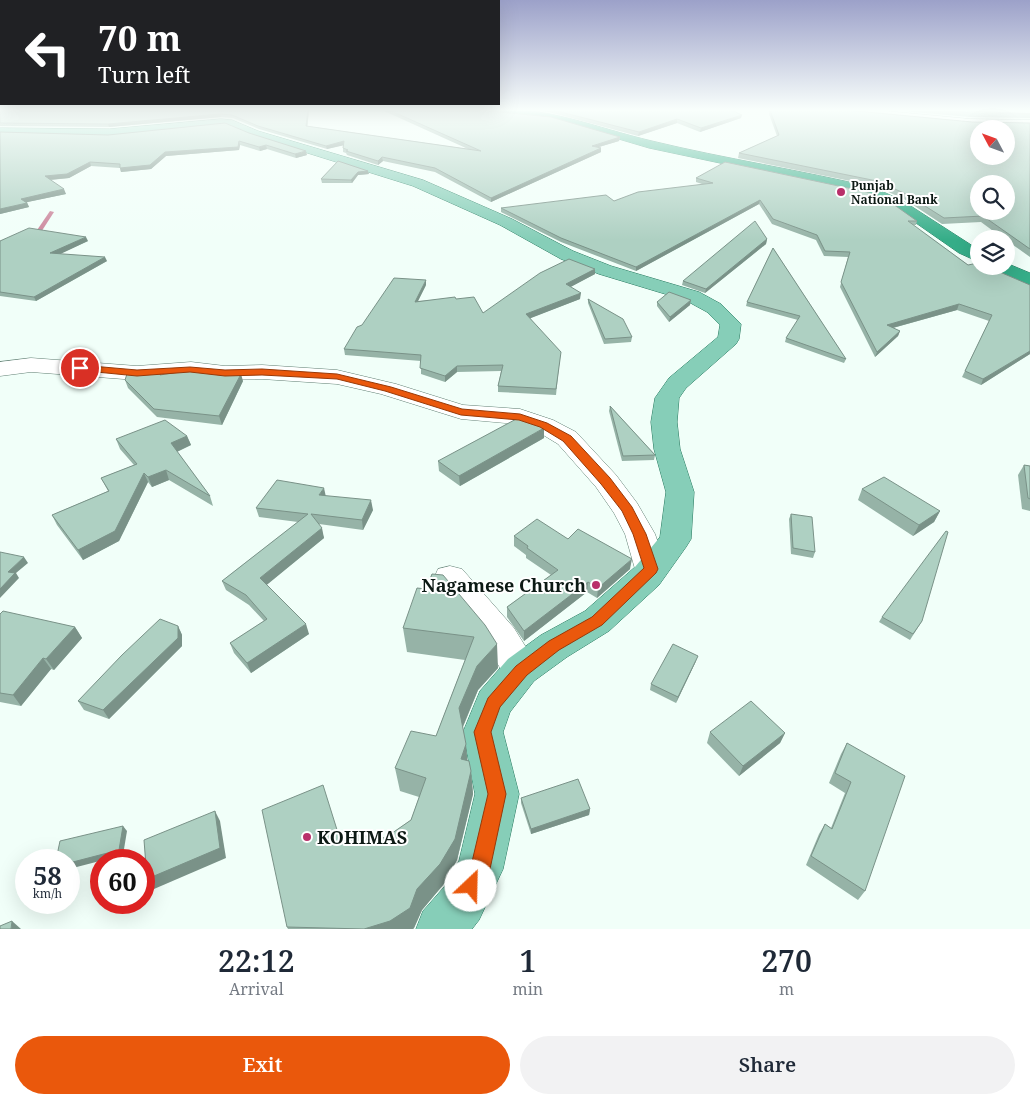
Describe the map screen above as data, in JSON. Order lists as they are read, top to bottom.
{
  "places": ["Punjab National Bank", "Nagamese Church", "KOHIMAS"],
  "north": "top left",
  "page": {
    "turn": ["70 m", "Turn left"],
    "speed": "58 km/h",
    "limit": "60",
    "eta": [
      "22:12",
      "Arrival",
      "1",
      "min",
      "270",
      "m"
    ],
    "buttons": ["Exit", "Share"]
  }
}
